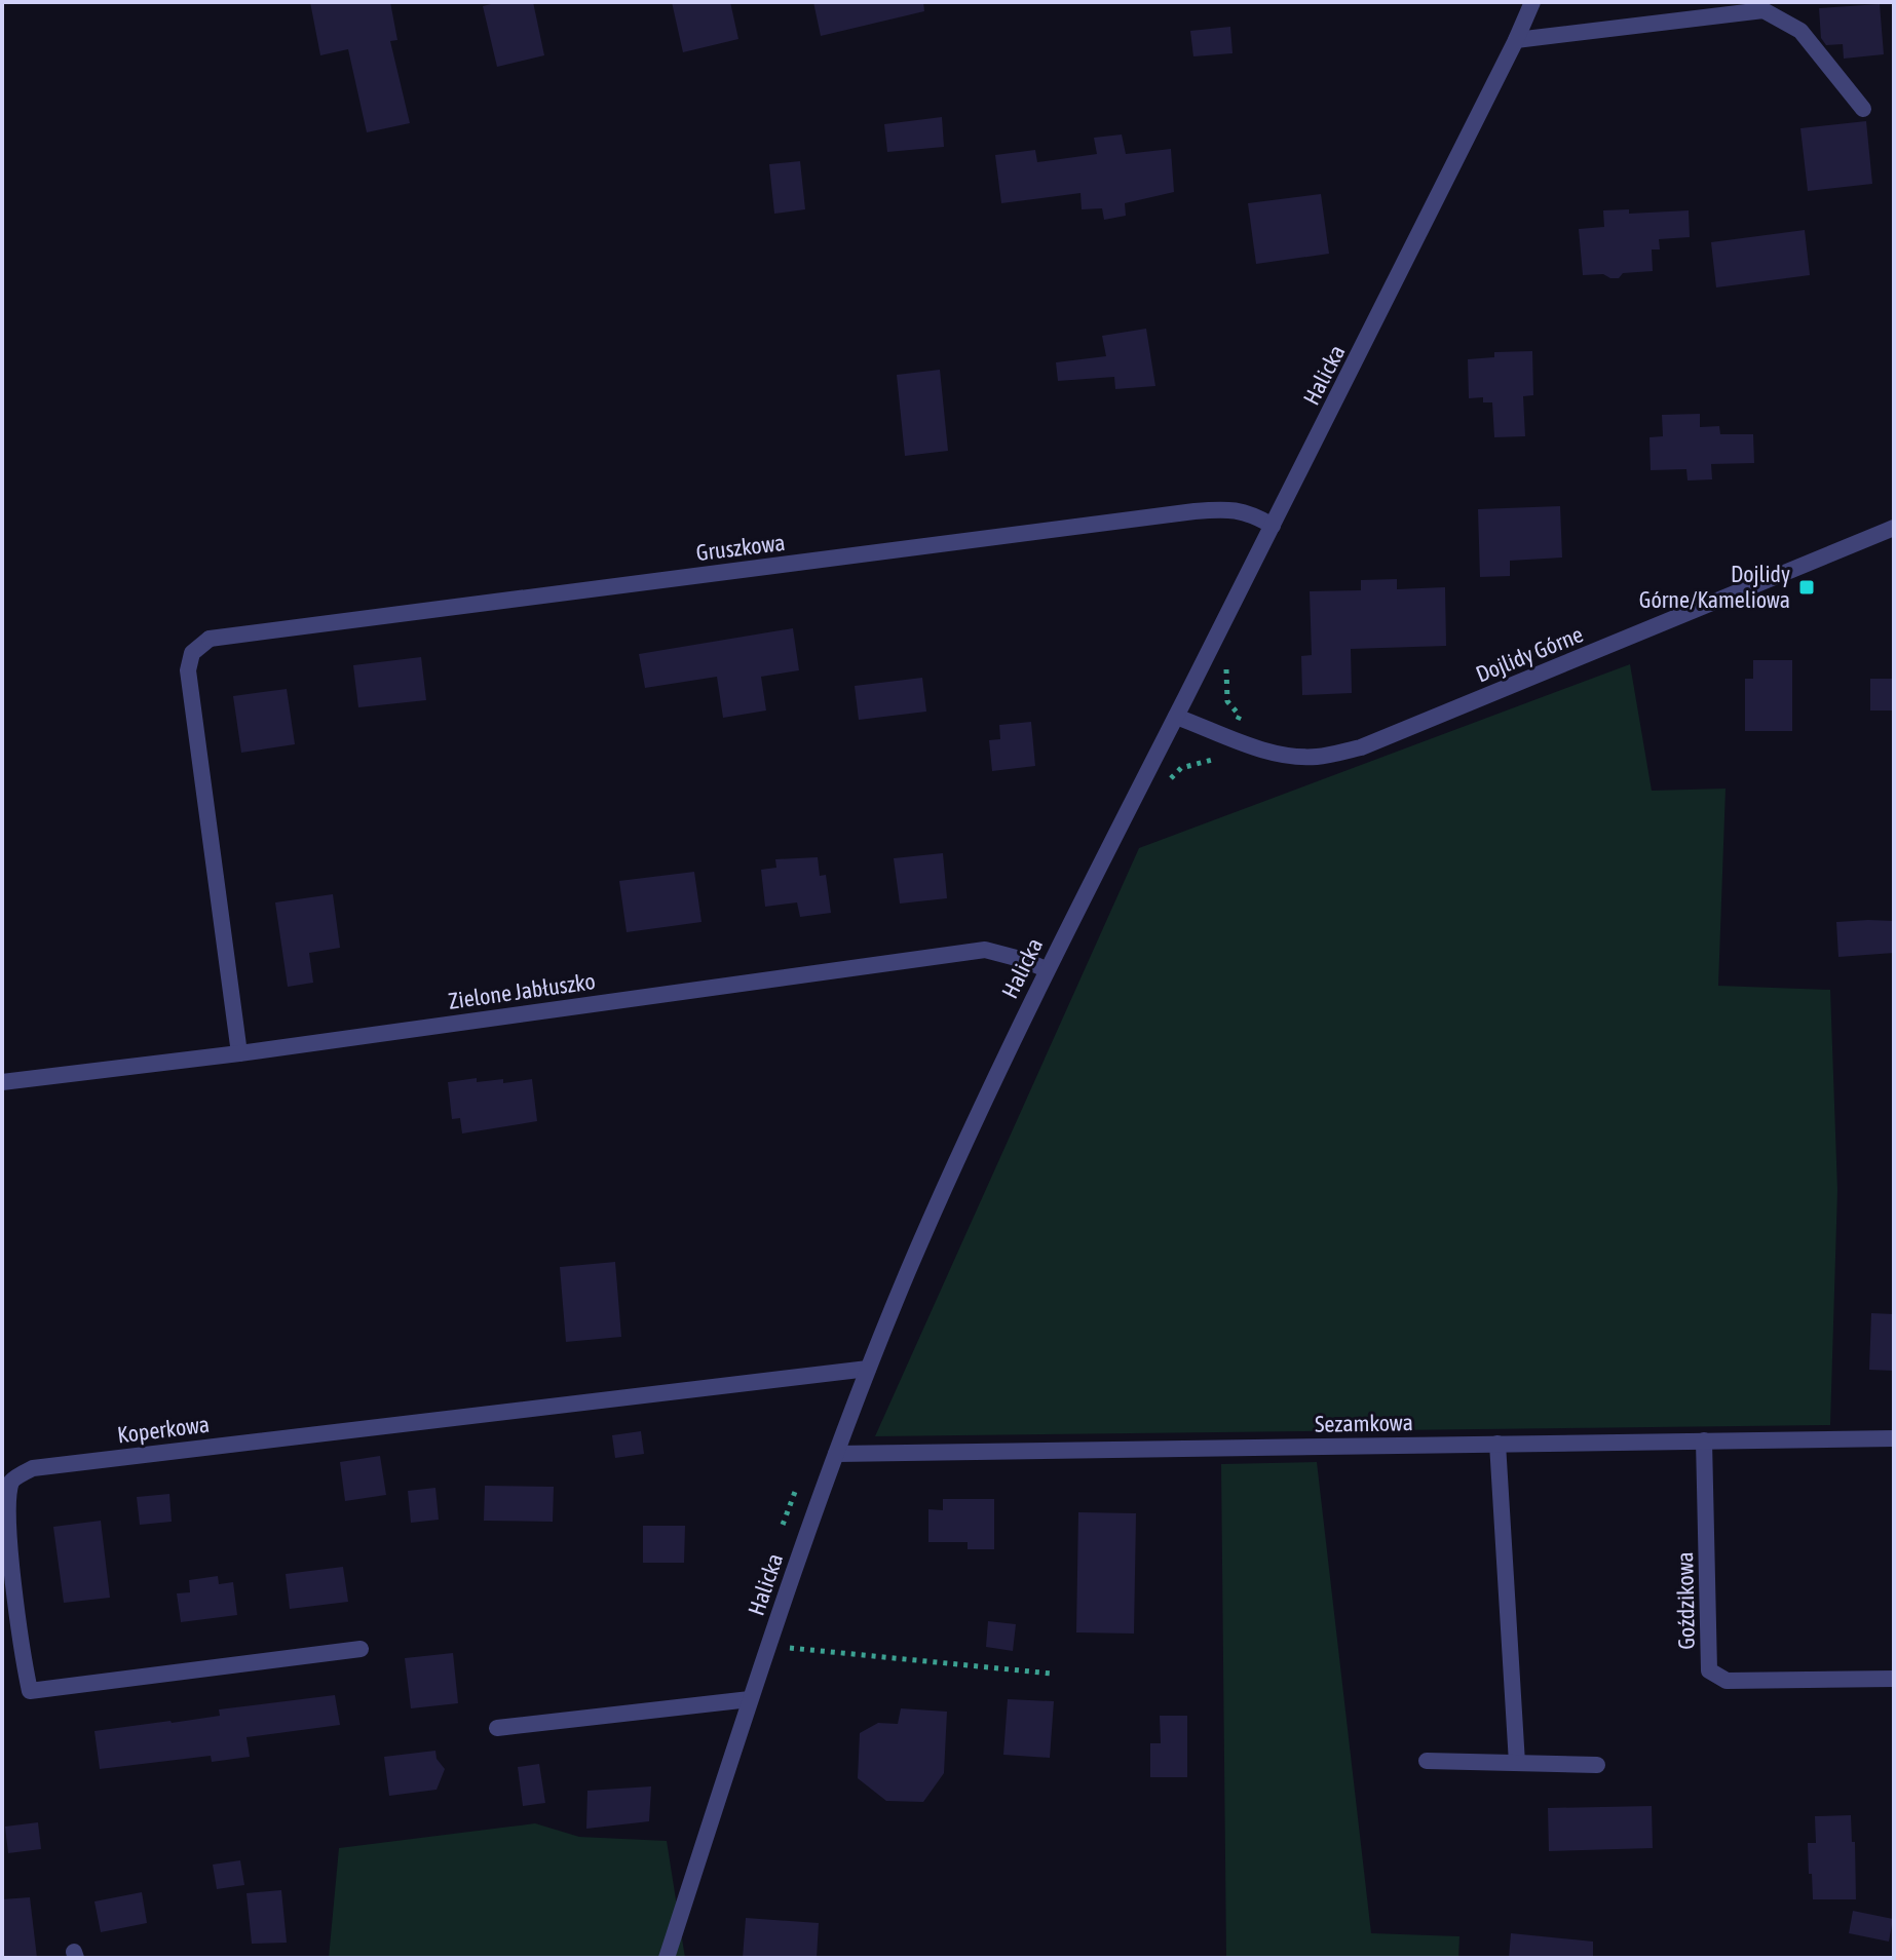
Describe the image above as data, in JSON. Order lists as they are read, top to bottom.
{
  "streets": {
    "street": [
      "Halicka",
      "Gruszkowa",
      "Dojlidy Górne",
      "Zielone Jabłuszko",
      "Sezamkowa",
      "Koperkowa",
      "Goździkowa"
    ]
  },
  "crossings": [
    ["Halicka", "Gruszkowa"],
    ["Halicka", "Dojlidy Górne"],
    ["Halicka", "Zielone Jabłuszko"],
    ["Halicka", "Sezamkowa"],
    ["Halicka", "Koperkowa"],
    ["Gruszkowa", "Zielone Jabłuszko"],
    ["Sezamkowa", "Goździkowa"]
  ],
  "places": {
    "transit": ["Dojlidy Górne/Kameliowa"]
  }
}
